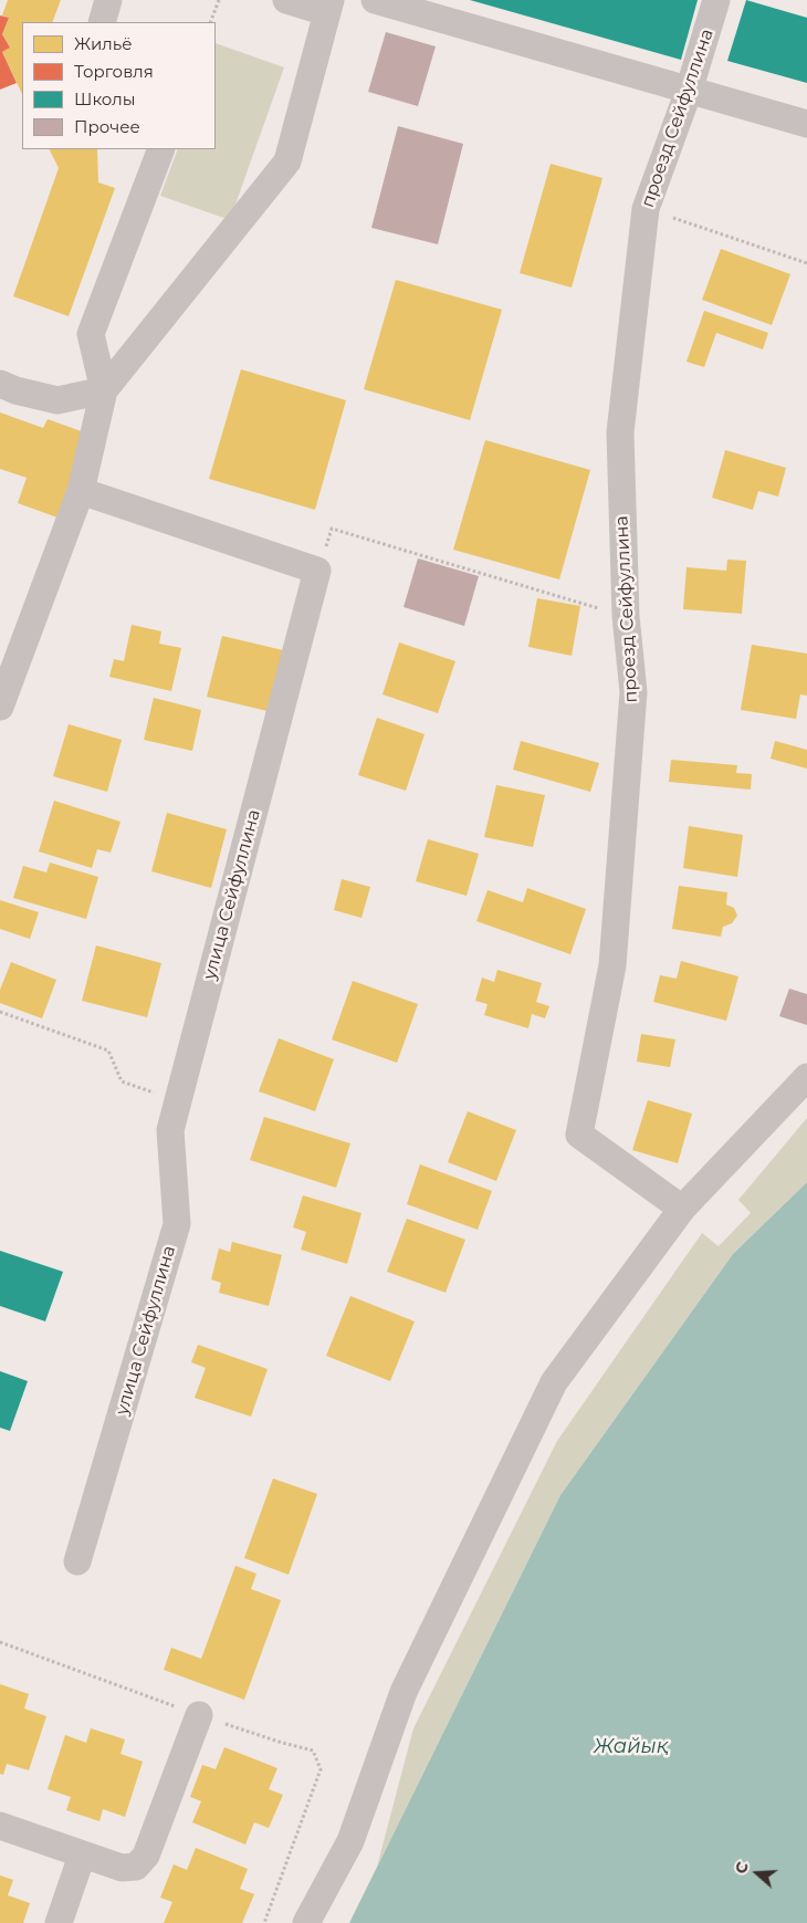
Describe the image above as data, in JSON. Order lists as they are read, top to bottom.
{
  "streets": {
    "street": ["проезд Сейфуллина", "улица Сейфуллина"]
  },
  "water": ["Жайық"],
  "legend": [
    "Жильё",
    "Торговля",
    "Школы",
    "Прочее"
  ],
  "north": "left"
}
